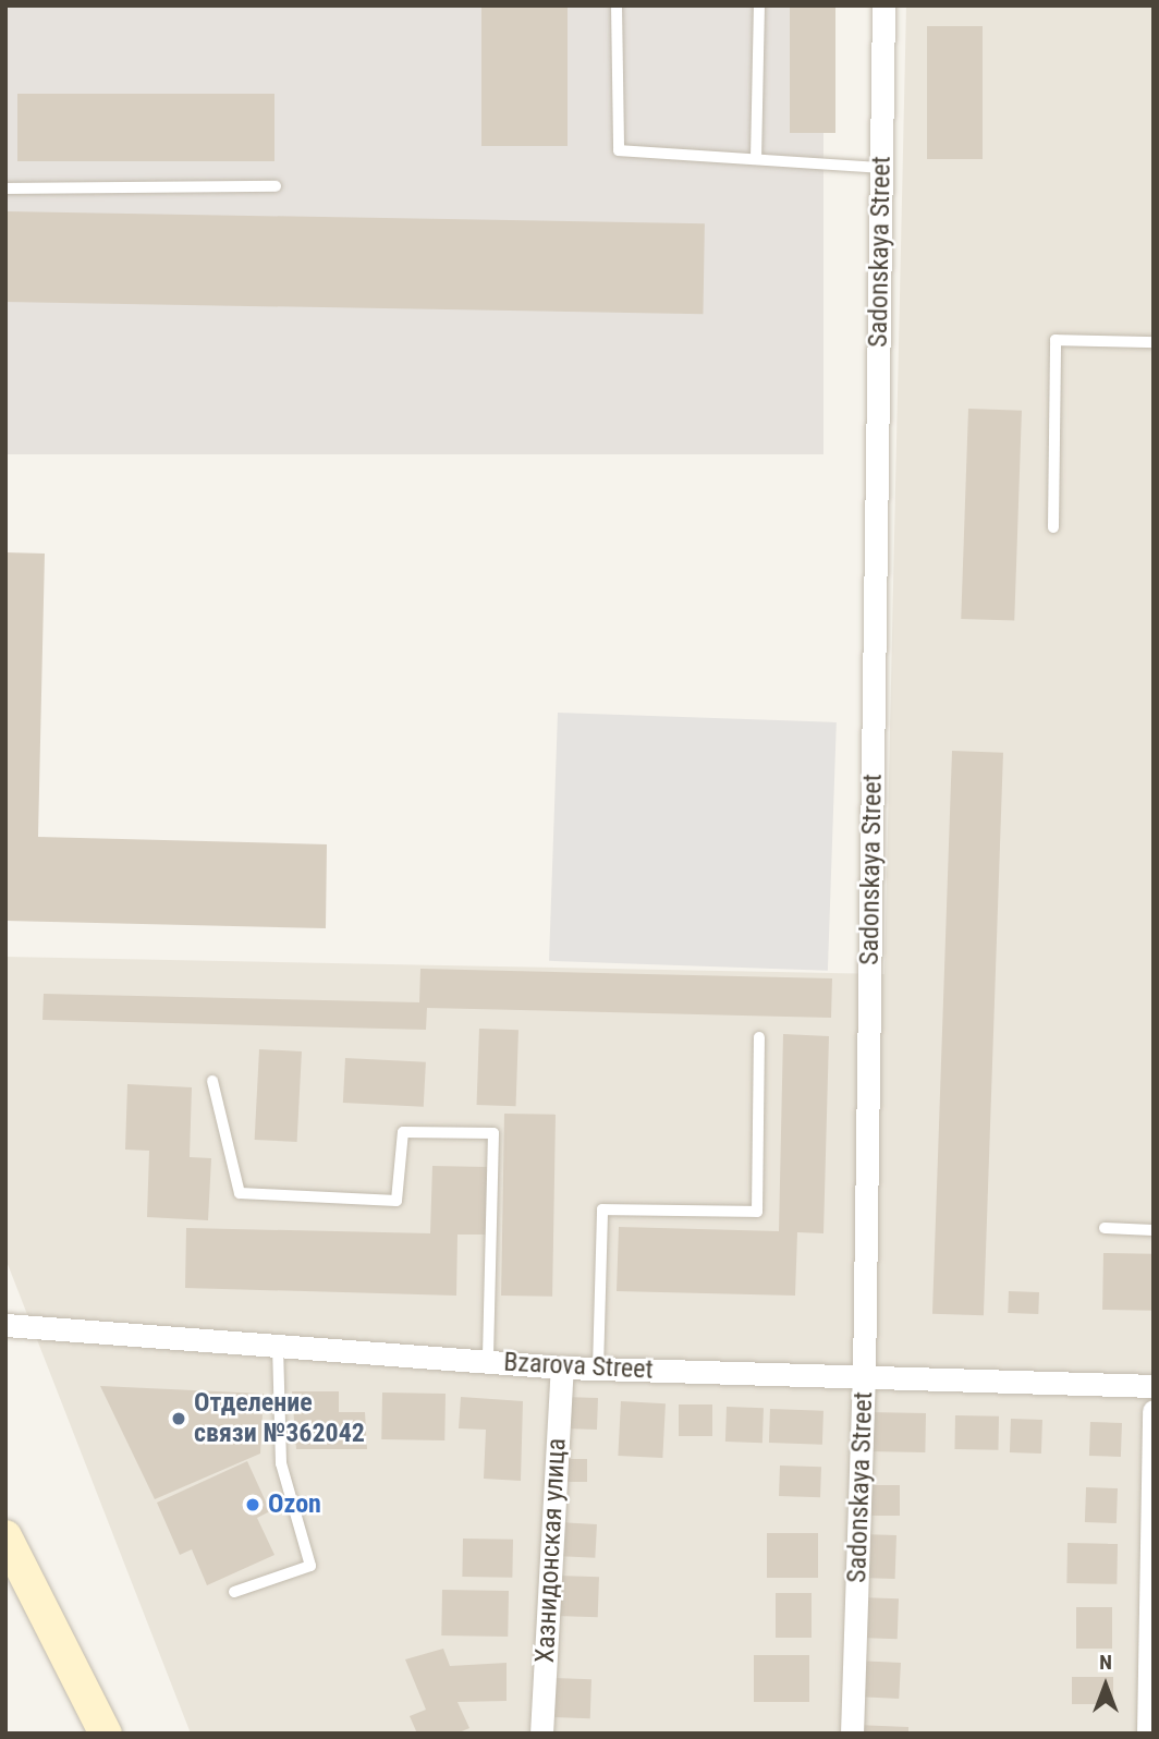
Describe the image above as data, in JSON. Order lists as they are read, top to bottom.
{
  "streets": {
    "street": ["Sadonskaya Street", "Bzarova Street", "Хазнидонская улица"]
  },
  "crossings": [
    ["Sadonskaya Street", "Bzarova Street"],
    ["Bzarova Street", "Хазнидонская улица"]
  ],
  "places": ["Отделение связи №362042", "Ozon"],
  "north": "top"
}
